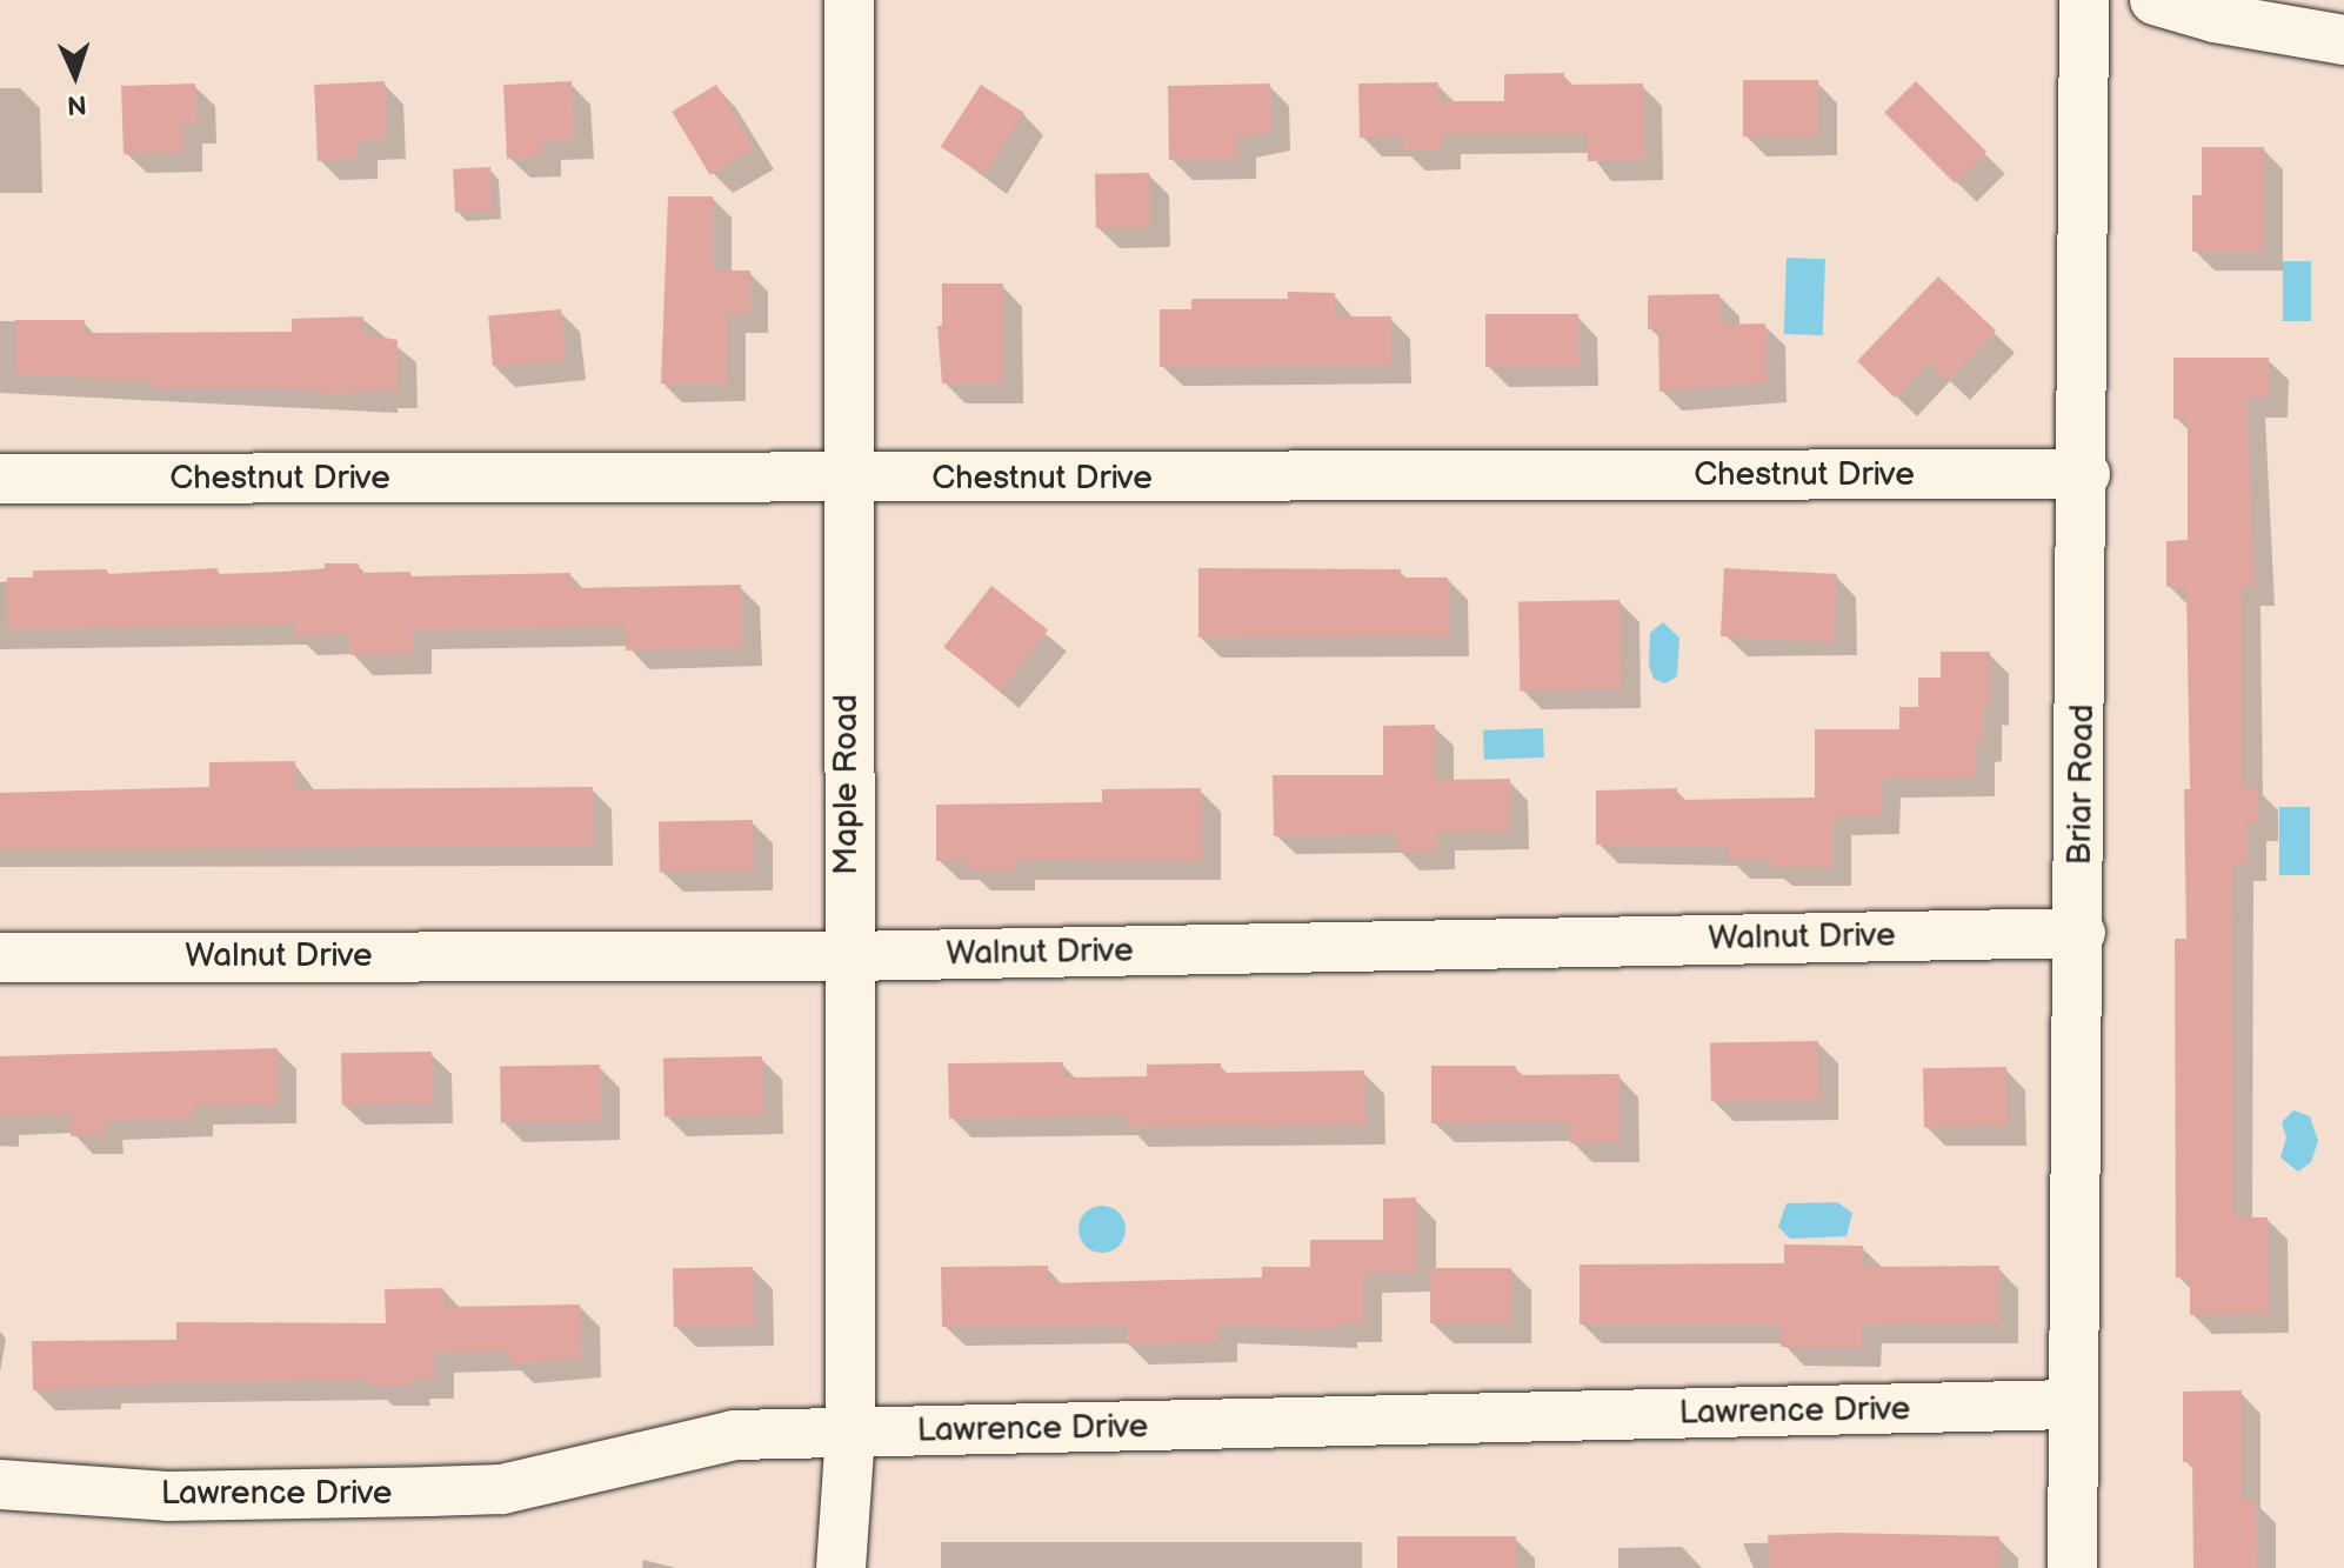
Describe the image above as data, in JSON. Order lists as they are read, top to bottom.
{
  "streets": {
    "street": [
      "Chestnut Drive",
      "Maple Road",
      "Briar Road",
      "Walnut Drive",
      "Lawrence Drive"
    ]
  },
  "crossings": [
    ["Chestnut Drive", "Maple Road"],
    ["Chestnut Drive", "Briar Road"],
    ["Maple Road", "Walnut Drive"],
    ["Maple Road", "Lawrence Drive"],
    ["Briar Road", "Walnut Drive"],
    ["Briar Road", "Lawrence Drive"]
  ],
  "north": "bottom"
}
